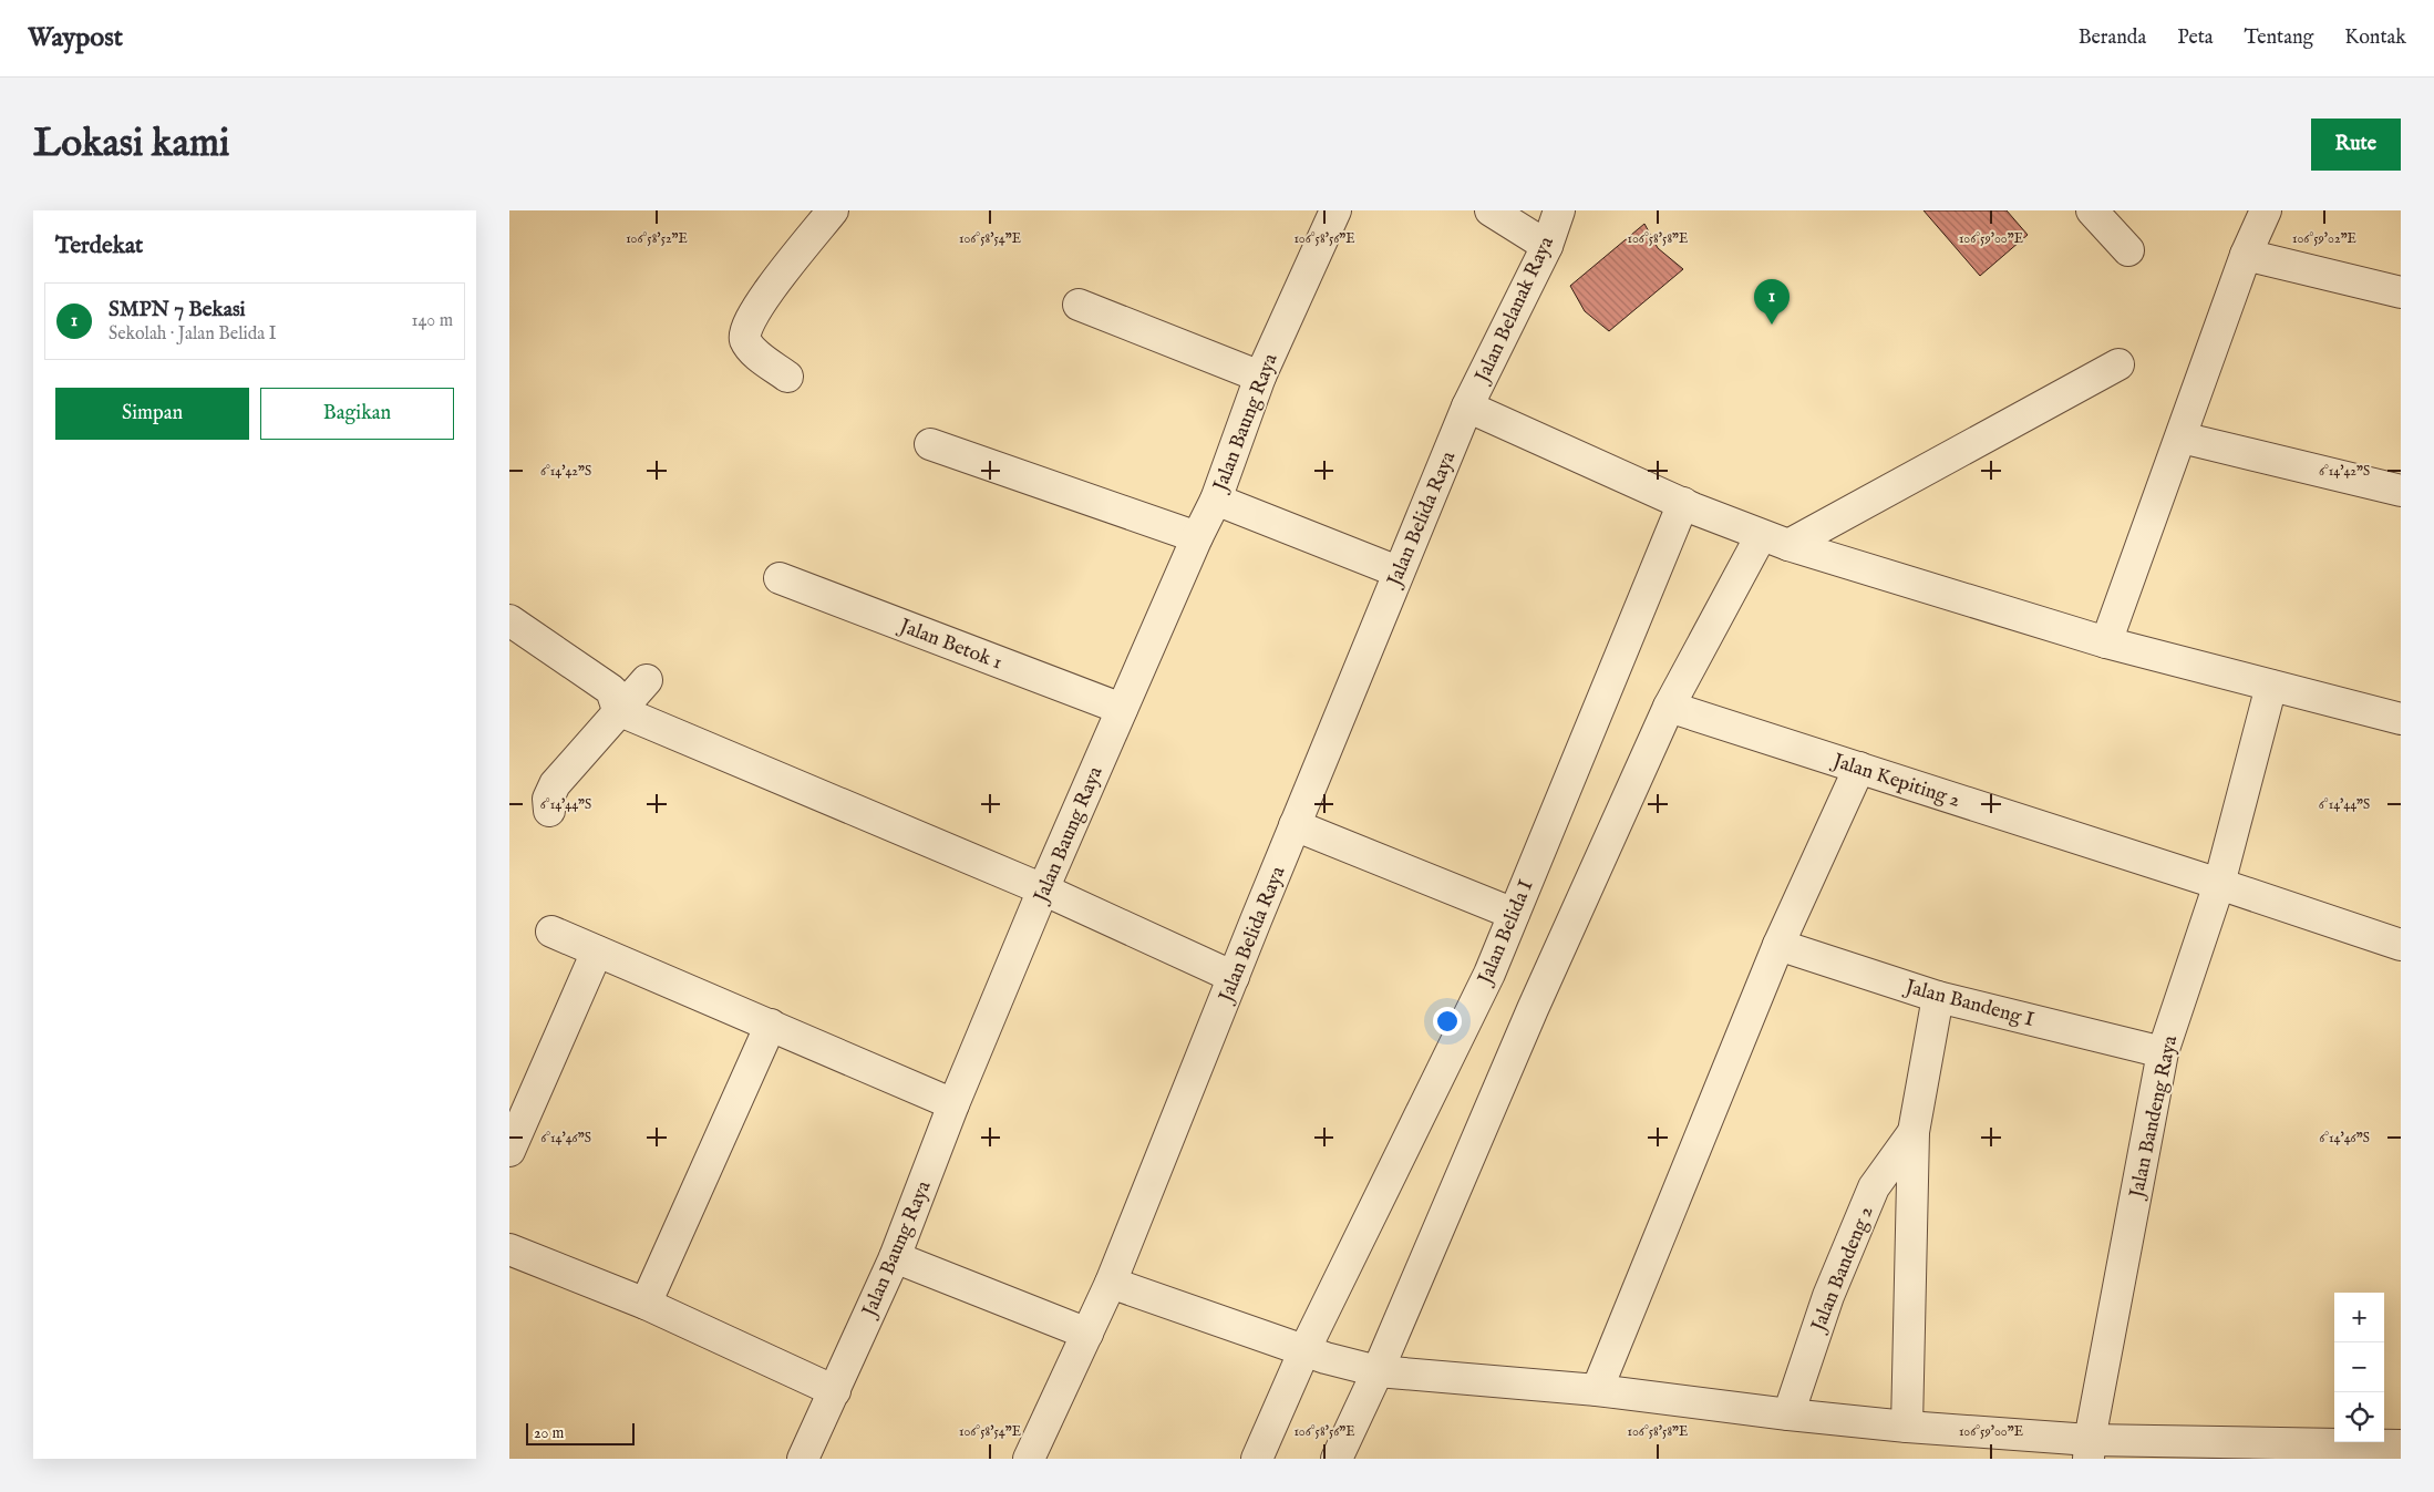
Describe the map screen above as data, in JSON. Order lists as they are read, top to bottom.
{
  "streets": {
    "street": [
      "Jalan Belanak Raya",
      "Jalan Baung Raya",
      "Jalan Belida Raya",
      "Jalan Betok 1",
      "Jalan Kepiting 2",
      "Jalan Belida I",
      "Jalan Bandeng I",
      "Jalan Bandeng Raya",
      "Jalan Bandeng 2"
    ]
  },
  "crossings": [
    ["Jalan Belanak Raya", "Jalan Belida Raya"],
    ["Jalan Baung Raya", "Jalan Betok 1"],
    ["Jalan Kepiting 2", "Jalan Bandeng Raya"],
    ["Jalan Bandeng I", "Jalan Bandeng Raya"]
  ],
  "scale_bar": "20 m",
  "page": {
    "header": "Waypost",
    "nav": [
      "Beranda",
      "Peta",
      "Tentang",
      "Kontak"
    ],
    "buttons": [
      "Rute",
      ["Simpan", "Bagikan"]
    ],
    "title": "Lokasi kami",
    "heading": "Terdekat",
    "pins": "1",
    "list": [
      {
        "mark": "1",
        "name": "SMPN 7 Bekasi",
        "note": "Sekolah · Jalan Belida I",
        "value": "140 m"
      }
    ],
    "map_buttons": ["+", "−"],
    "scale": "20 m"
  },
  "coordinates": [
    "106°58'52\"E",
    "106°58'54\"E",
    "106°58'56\"E",
    "106°58'58\"E",
    "106°59'00\"E",
    "106°59'02\"E",
    "6°14'42\"S",
    "6°14'44\"S",
    "6°14'46\"S"
  ]
}
